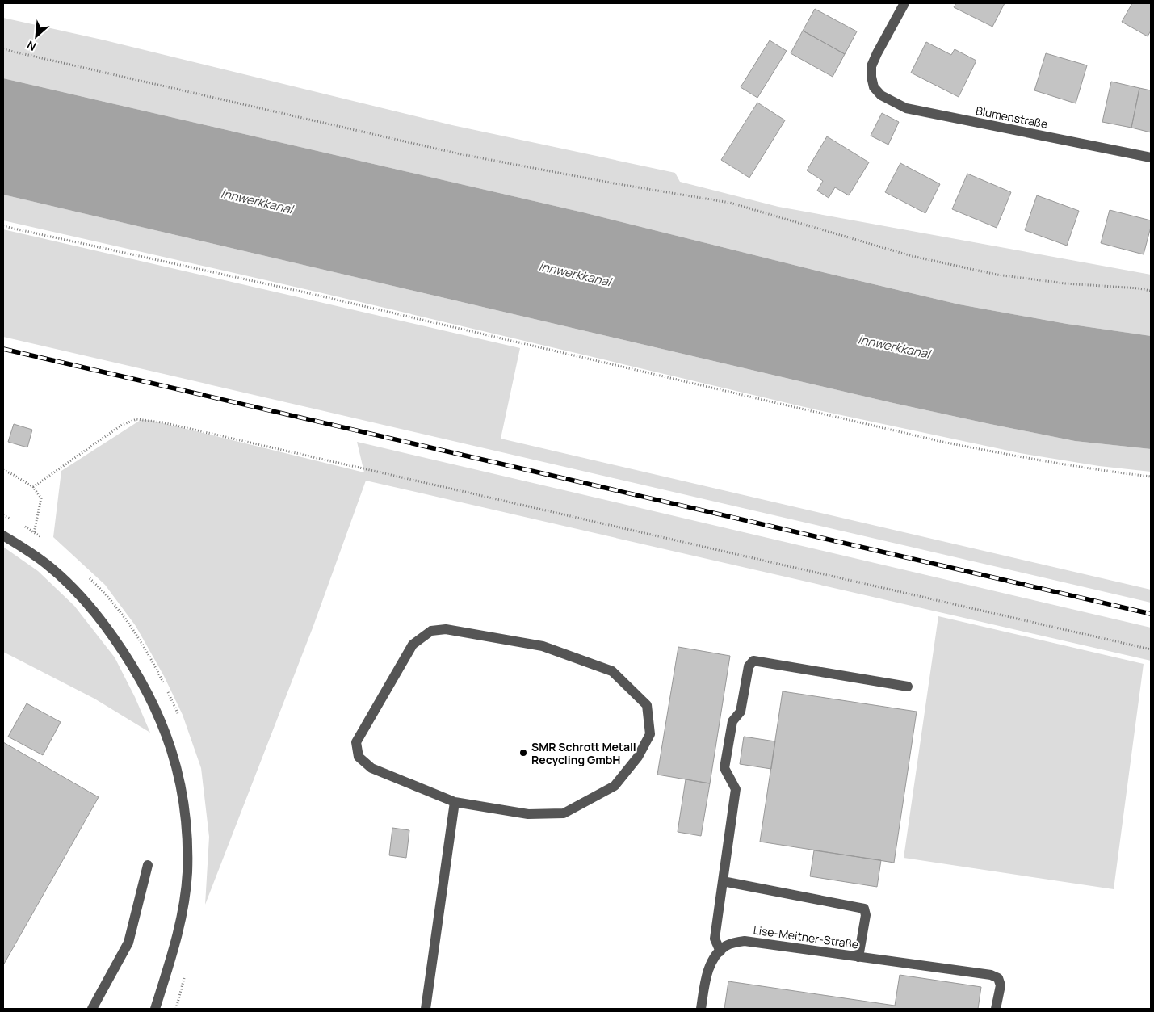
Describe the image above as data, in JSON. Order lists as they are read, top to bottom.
{
  "streets": {
    "street": ["Blumenstraße", "Lise-Meitner-Straße"]
  },
  "water": ["Innwerkkanal"],
  "places": ["SMR Schrott Metall Recycling GmbH"],
  "north": "bottom left"
}
